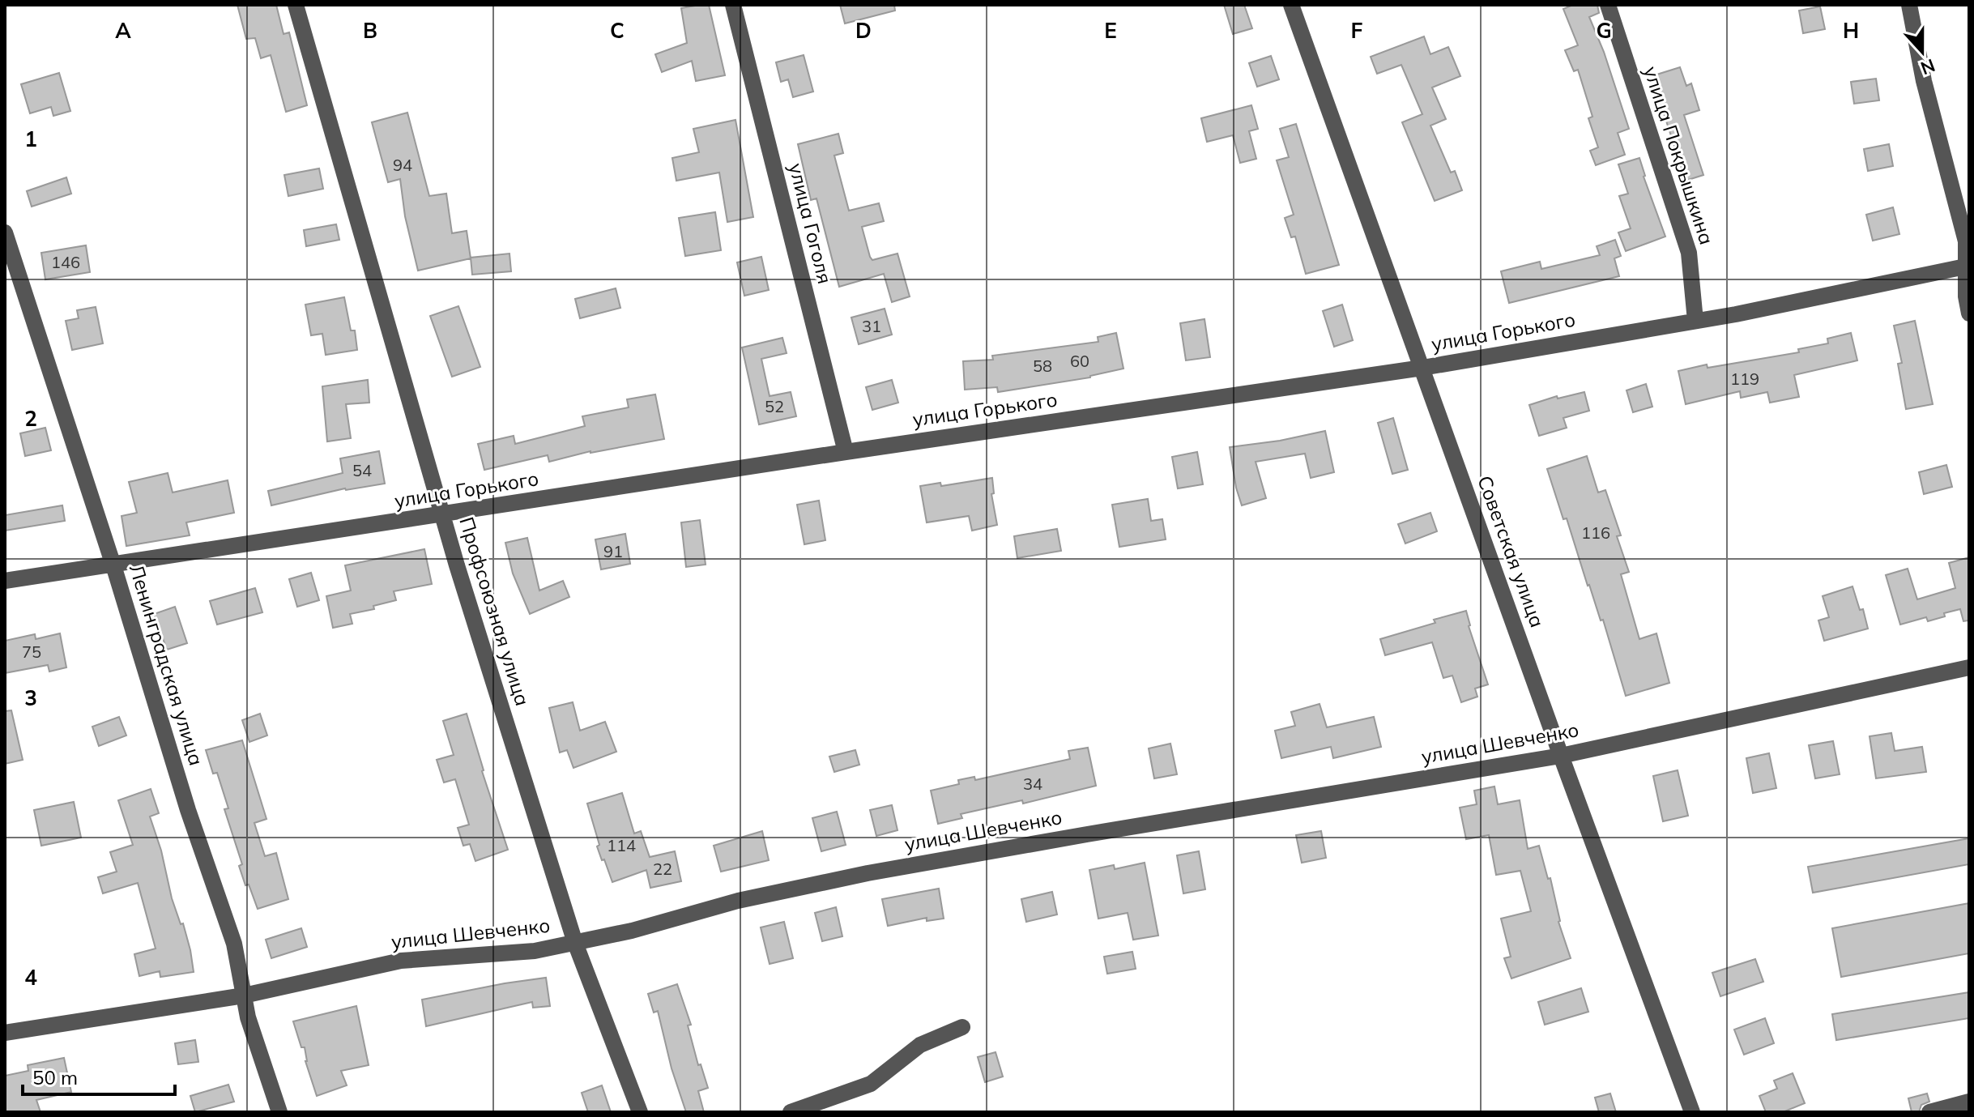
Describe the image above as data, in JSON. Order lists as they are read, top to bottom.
{
  "streets": {
    "street": [
      "улица Покрышкина",
      "улица Гоголя",
      "улица Горького",
      "Советская улица",
      "Профсоюзная улица",
      "Ленинградская улица",
      "улица Шевченко"
    ]
  },
  "crossings": [
    ["улица Покрышкина", "улица Горького"],
    ["улица Гоголя", "улица Горького"],
    ["улица Горького", "Советская улица"],
    ["улица Горького", "Профсоюзная улица"],
    ["улица Горького", "Ленинградская улица"],
    ["Советская улица", "улица Шевченко"],
    ["Профсоюзная улица", "улица Шевченко"],
    ["Ленинградская улица", "улица Шевченко"]
  ],
  "house_numbers": [
    "94",
    "146",
    "31",
    "60",
    "58",
    "119",
    "52",
    "54",
    "116",
    "91",
    "75",
    "34",
    "114",
    "22"
  ],
  "scale_bar": "50 m",
  "north": "bottom",
  "grid": {
    "columns": [
      "A",
      "B",
      "C",
      "D",
      "E",
      "F",
      "G",
      "H"
    ],
    "rows": [
      "1",
      "2",
      "3",
      "4"
    ]
  }
}
